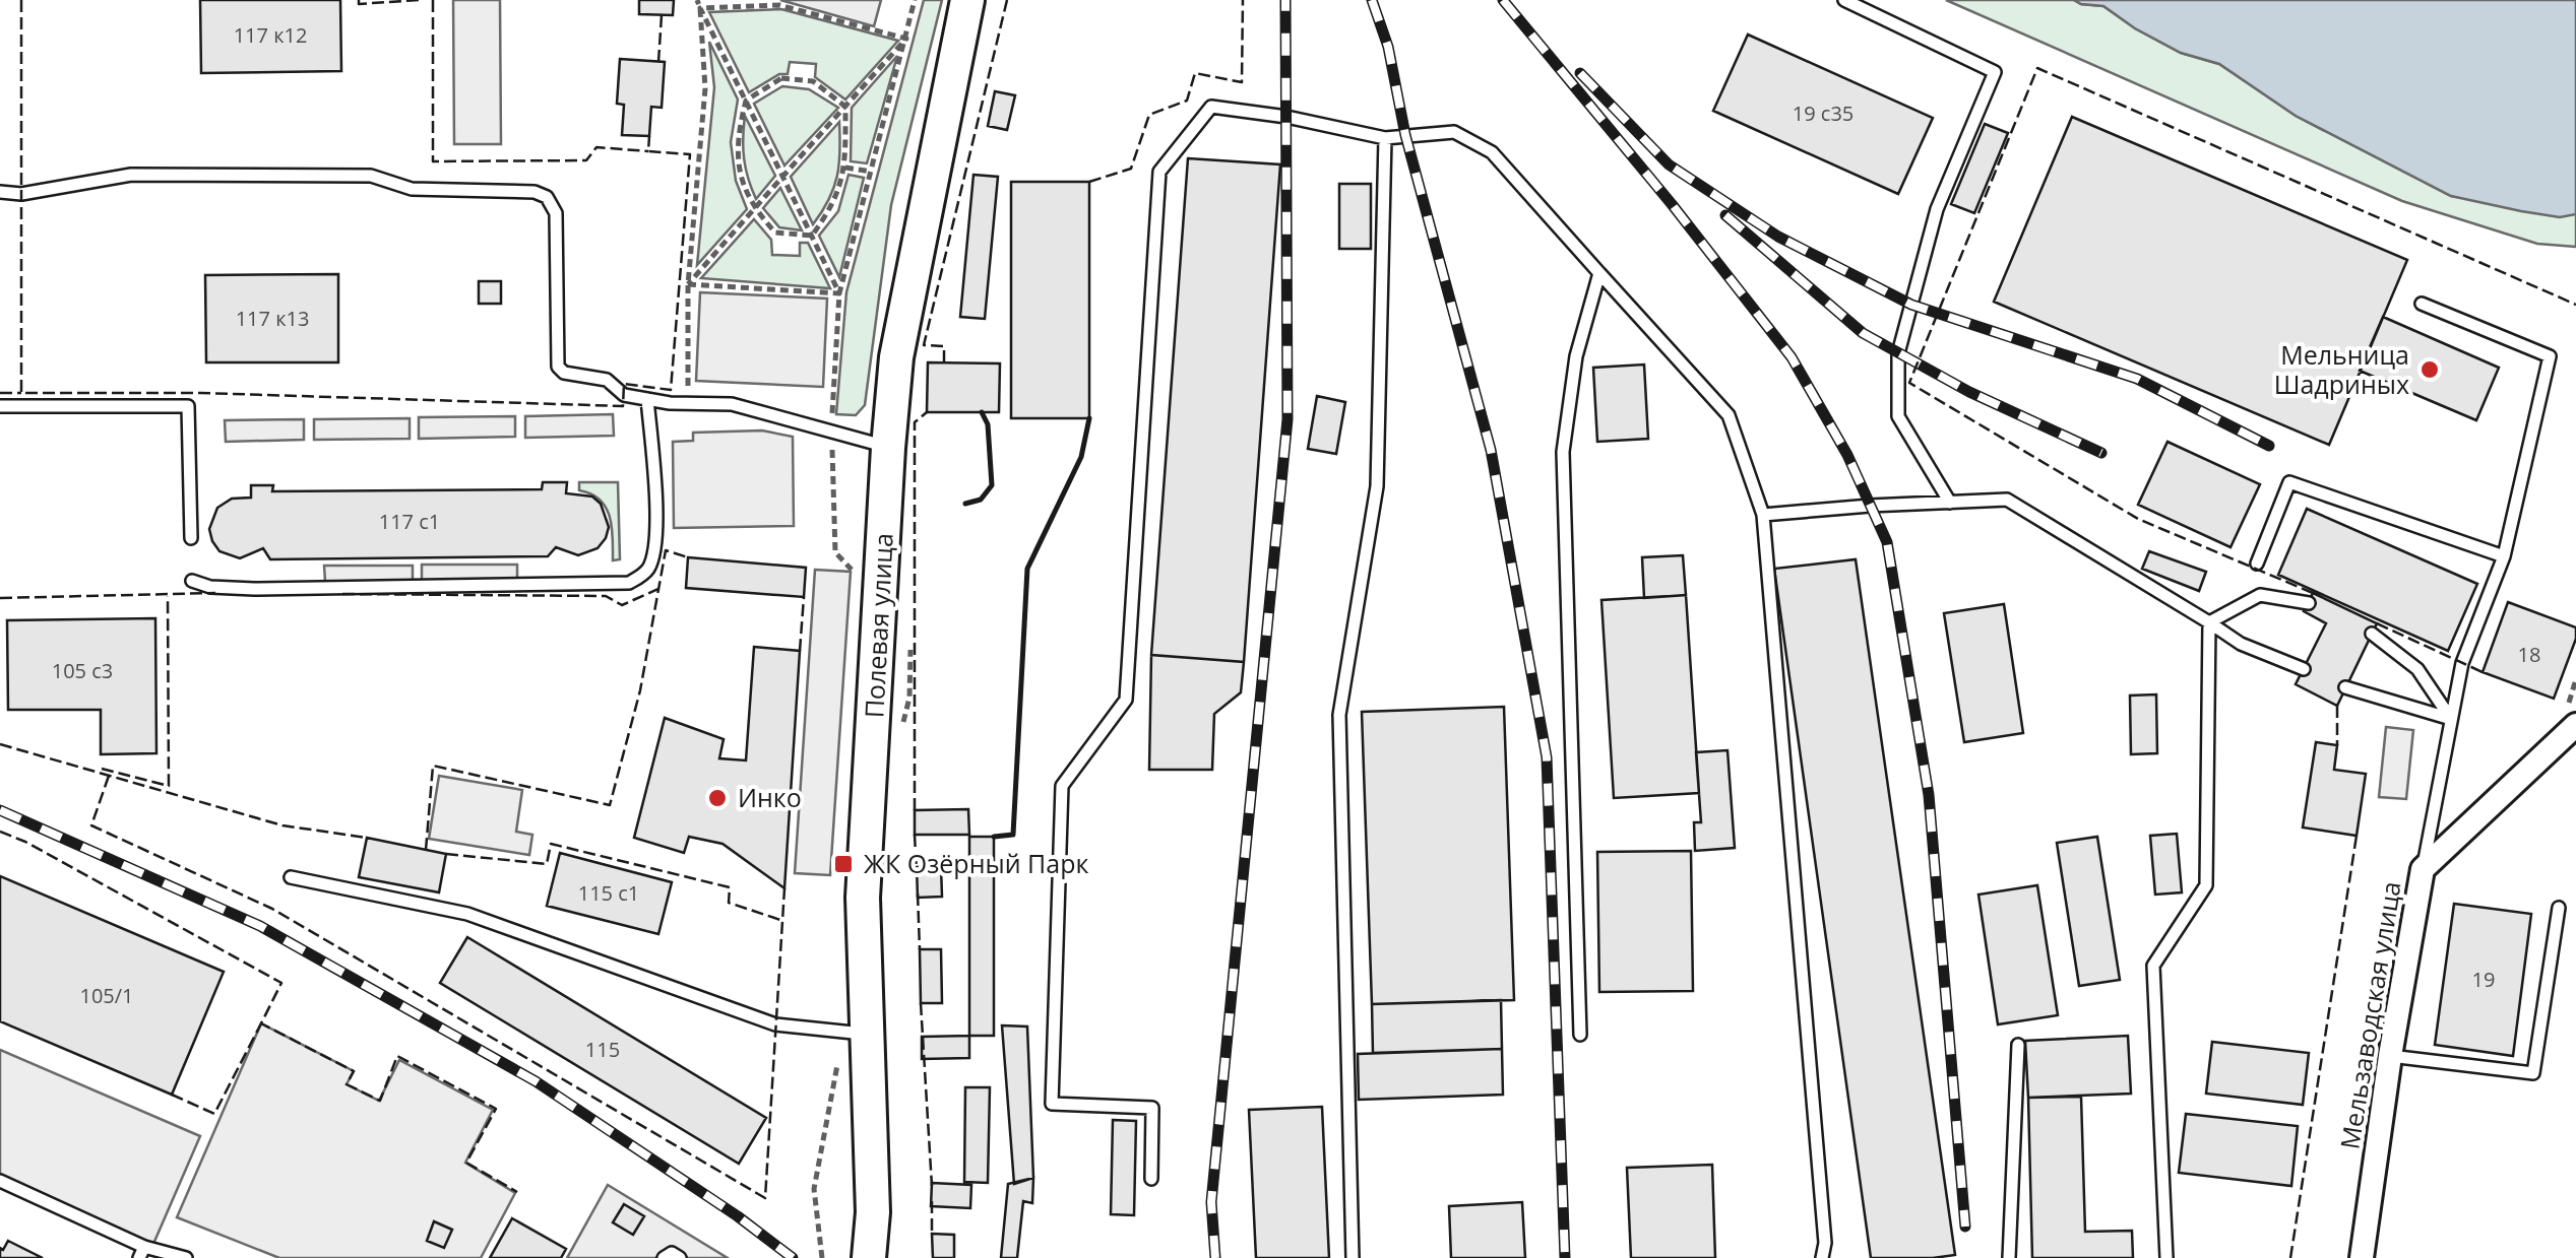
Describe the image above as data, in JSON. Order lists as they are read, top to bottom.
{
  "streets": {
    "street": ["Полевая улица", "Мельзаводская улица"]
  },
  "places": {
    "other": ["Мельница Шадриных", "Инко"],
    "transit": ["ЖК Озёрный Парк"]
  },
  "house_numbers": [
    "117 к12",
    "19 c35",
    "117 к13",
    "117 с1",
    "18",
    "105 с3",
    "115 с1",
    "19",
    "105/1",
    "115"
  ]
}
